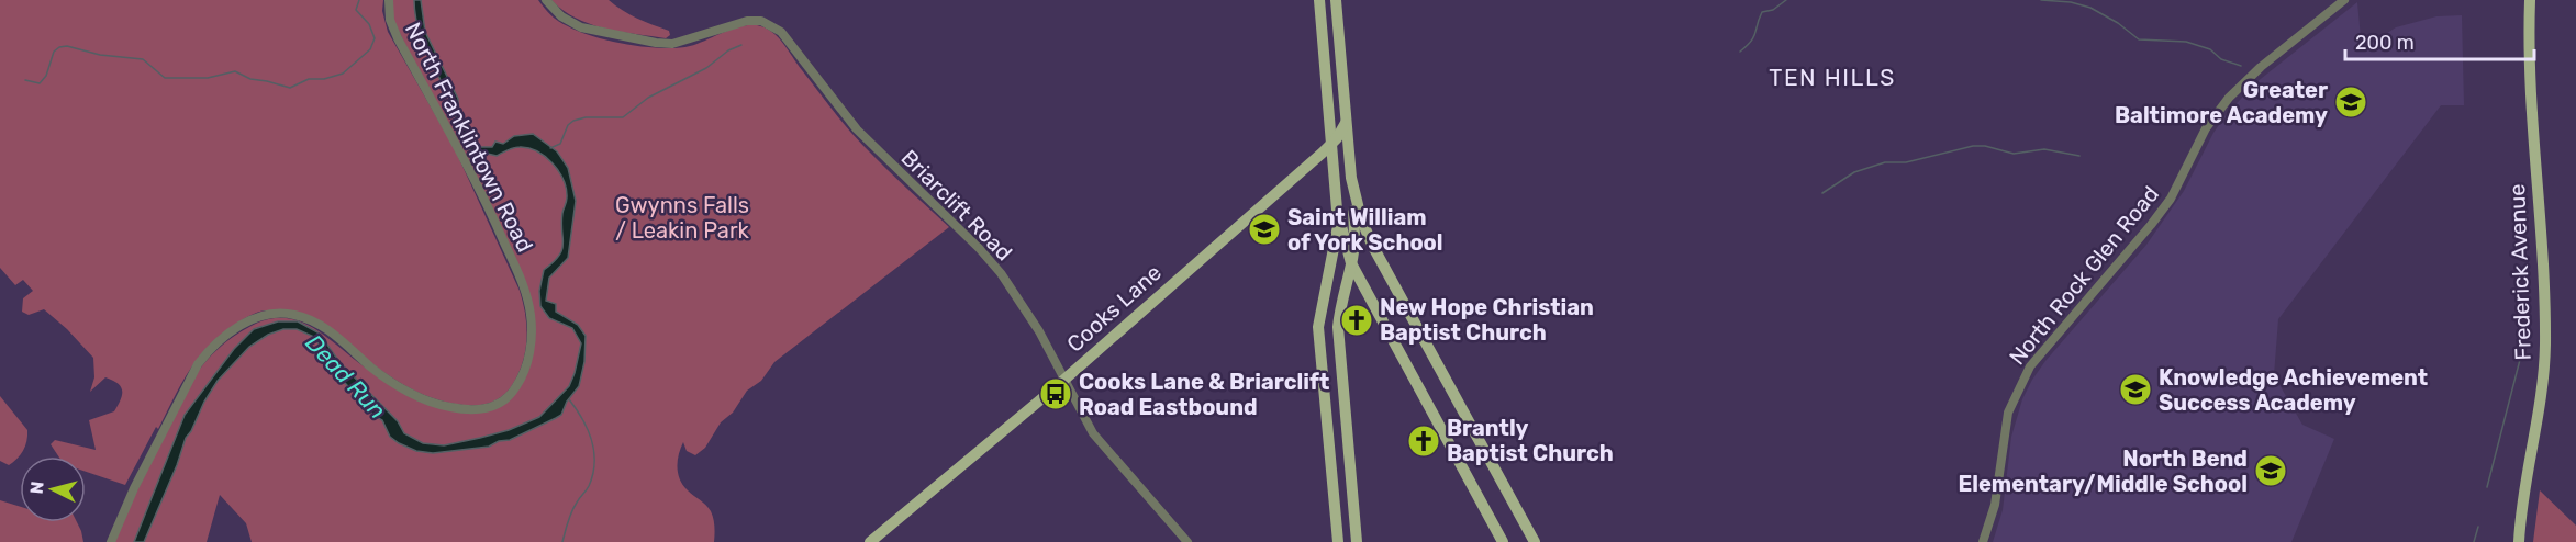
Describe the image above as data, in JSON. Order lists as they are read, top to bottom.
{
  "streets": {
    "main road": ["Frederick Avenue", "Cooks Lane"],
    "street": ["North Franklintown Road", "Briarclift Road", "North Rock Glen Road"]
  },
  "crossings": [
    ["Briarclift Road", "Cooks Lane"]
  ],
  "districts": ["TEN HILLS"],
  "water": ["Dead Run"],
  "parks": ["Gwynns Falls / Leakin Park"],
  "places": {
    "school or university": [
      "Greater Baltimore Academy",
      "Saint William of York School",
      "Knowledge Achievement Success Academy",
      "North Bend Elementary/Middle School"
    ],
    "church": ["New Hope Christian Baptist Church", "Brantly Baptist Church"],
    "bus stop": ["Cooks Lane & Briarclift Road Eastbound"]
  },
  "scale_bar": "200 m",
  "north": "left"
}
